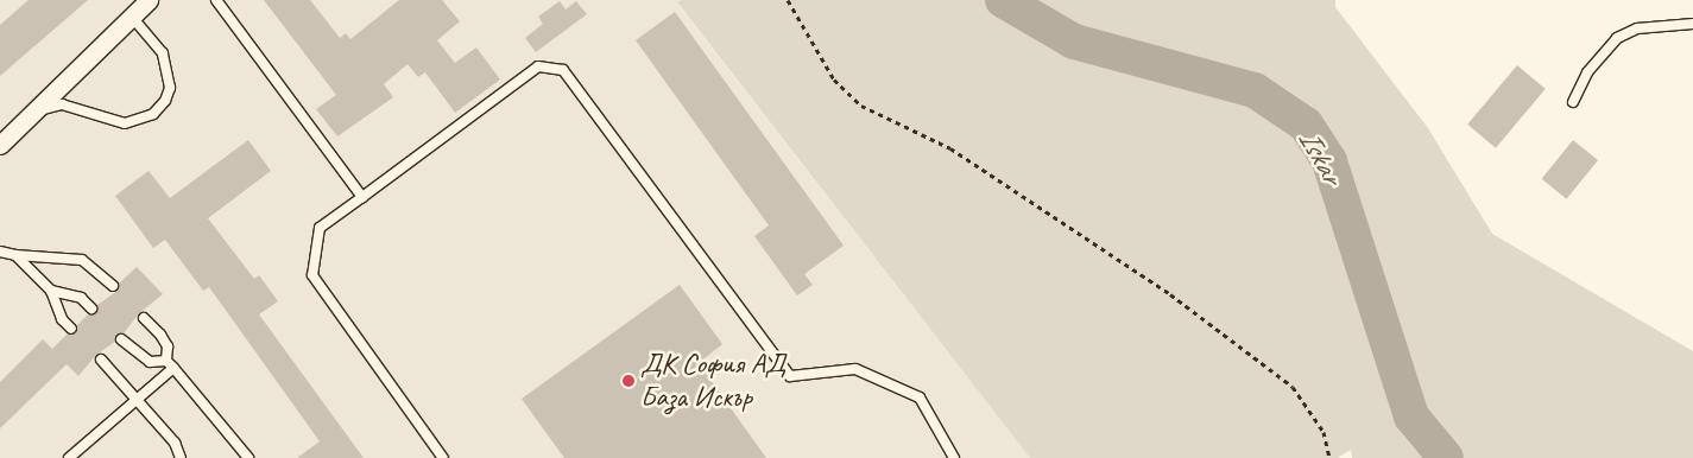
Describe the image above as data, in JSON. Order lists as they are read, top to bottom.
{
  "water": ["Iskar"],
  "places": ["ДК София АД База Искър"]
}
